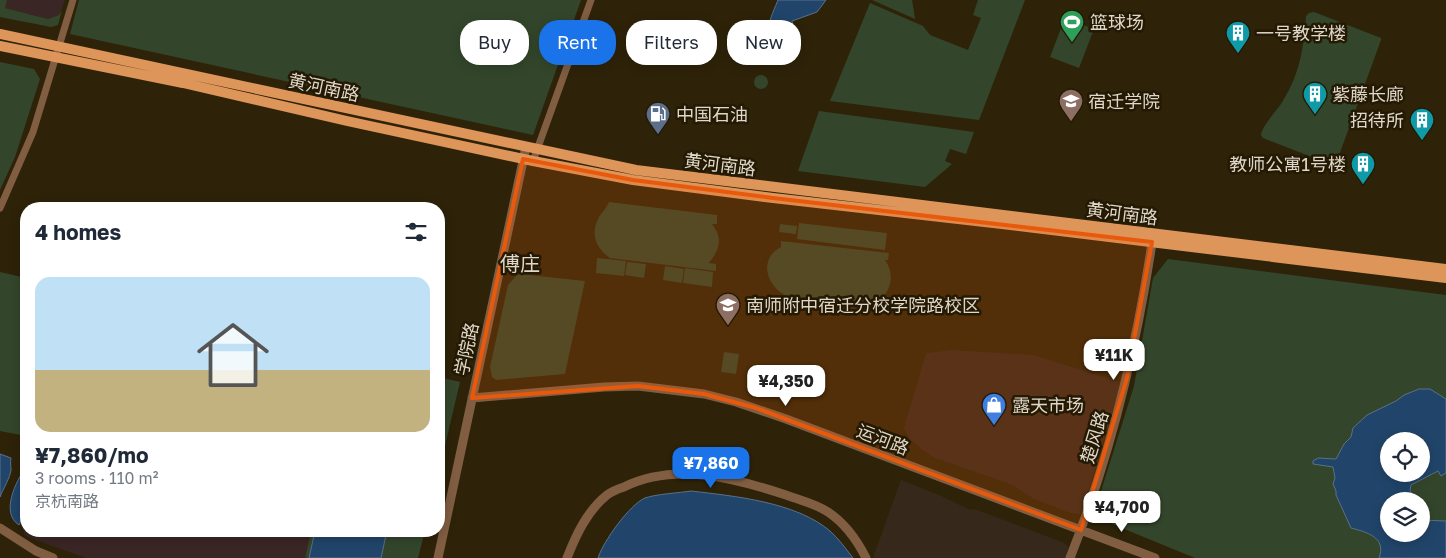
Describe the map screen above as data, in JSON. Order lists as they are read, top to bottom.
{
  "streets": {
    "main road": ["黄河南路"],
    "street": ["学院路", "楚风路", "运河路"]
  },
  "crossings": [
    ["黄河南路", "学院路"],
    ["黄河南路", "楚风路"],
    ["学院路", "运河路"],
    ["楚风路", "运河路"]
  ],
  "districts": ["傅庄"],
  "places": {
    "sports": ["篮球场"],
    "building": [
      "一号教学楼",
      "紫藤长廊",
      "招待所",
      "教师公寓1号楼"
    ],
    "school or university": ["宿迁学院", "南师附中宿迁分校学院路校区"],
    "fuel station": ["中国石油"],
    "shop": ["露天市场"]
  },
  "page": {
    "chip": [
      "Buy",
      "Rent",
      "Filters",
      "New"
    ],
    "heading": "4 homes",
    "list": [
      {
        "name": "¥7,860/mo",
        "note": "3 rooms · 110 m² · 京杭南路"
      }
    ],
    "price": [
      "¥11K",
      "¥4,350",
      "¥7,860",
      "¥4,700"
    ]
  }
}
